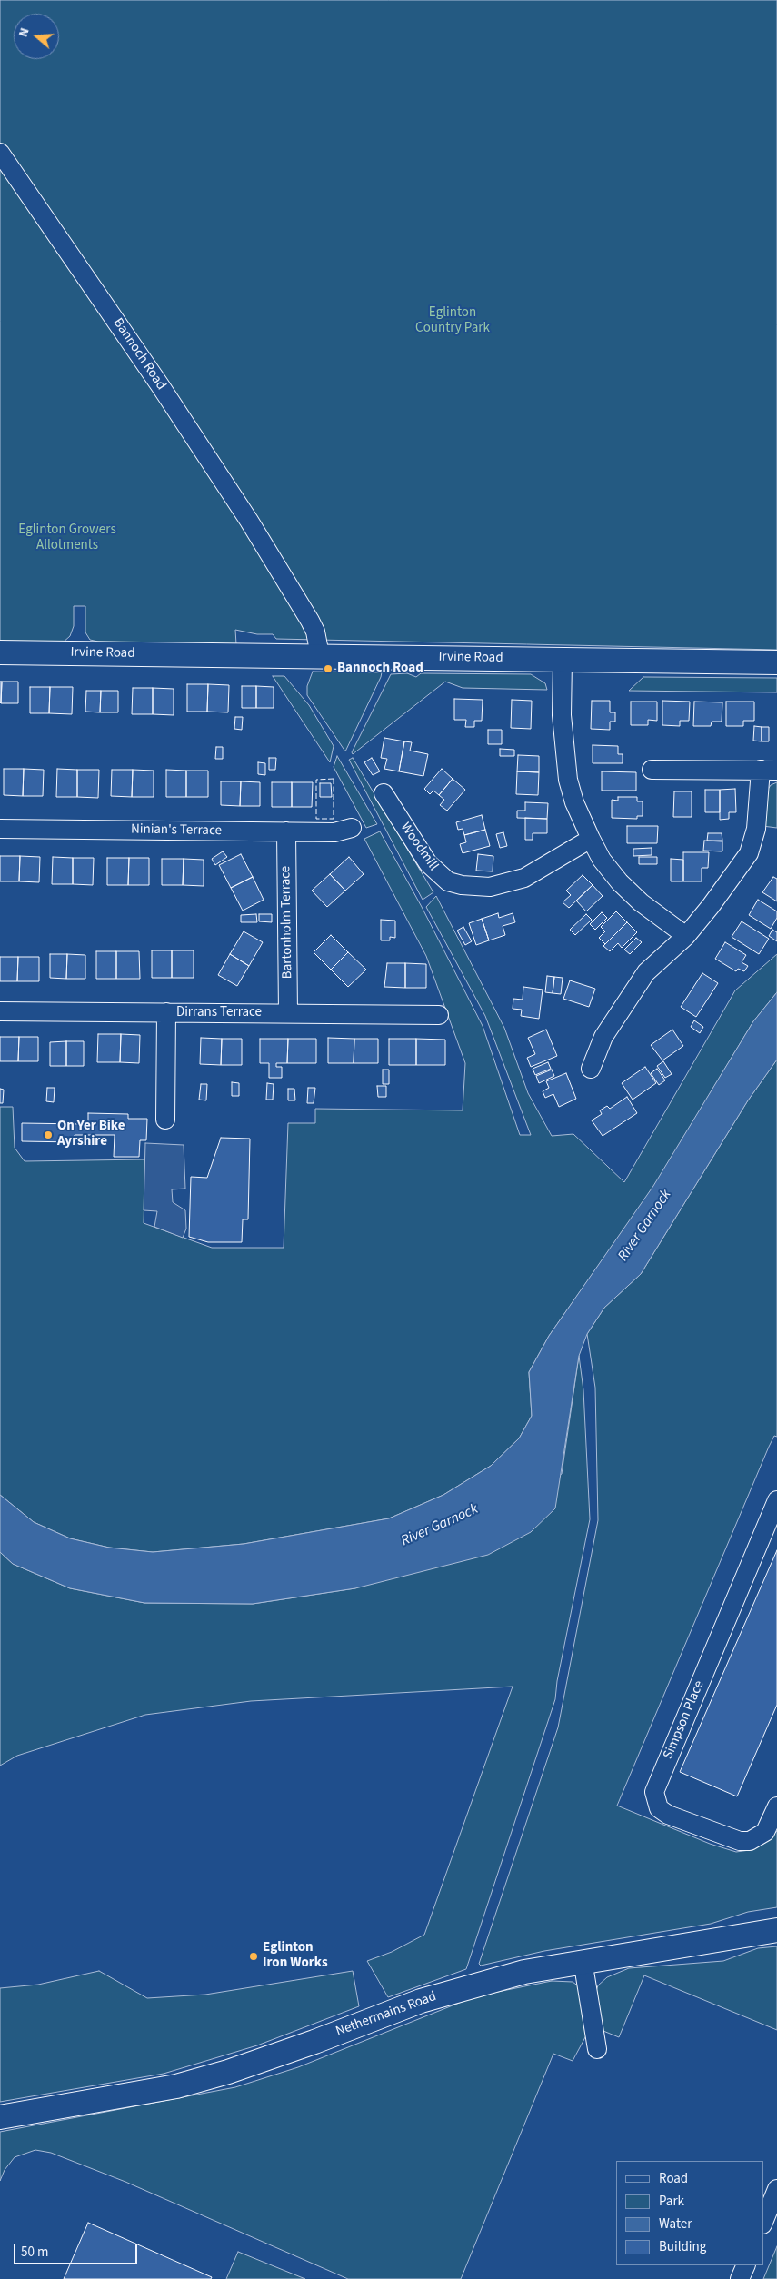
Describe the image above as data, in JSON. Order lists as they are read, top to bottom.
{
  "streets": {
    "main road": ["Irvine Road", "Nethermains Road"],
    "street": [
      "Bannoch Road",
      "Ninian's Terrace",
      "Woodmill",
      "Bartonholm Terrace",
      "Dirrans Terrace",
      "Simpson Place"
    ]
  },
  "crossings": [
    ["Bannoch Road", "Irvine Road"],
    ["Ninian's Terrace", "Bartonholm Terrace"],
    ["Bartonholm Terrace", "Dirrans Terrace"]
  ],
  "water": ["River Garnock"],
  "parks": ["Eglinton Country Park", "Eglinton Growers Allotments"],
  "places": ["Bannoch Road", "On Yer Bike Ayrshire", "Eglinton Iron Works"],
  "legend": [
    "Road",
    "Park",
    "Water",
    "Building"
  ],
  "scale_bar": "50 m",
  "north": "left"
}
